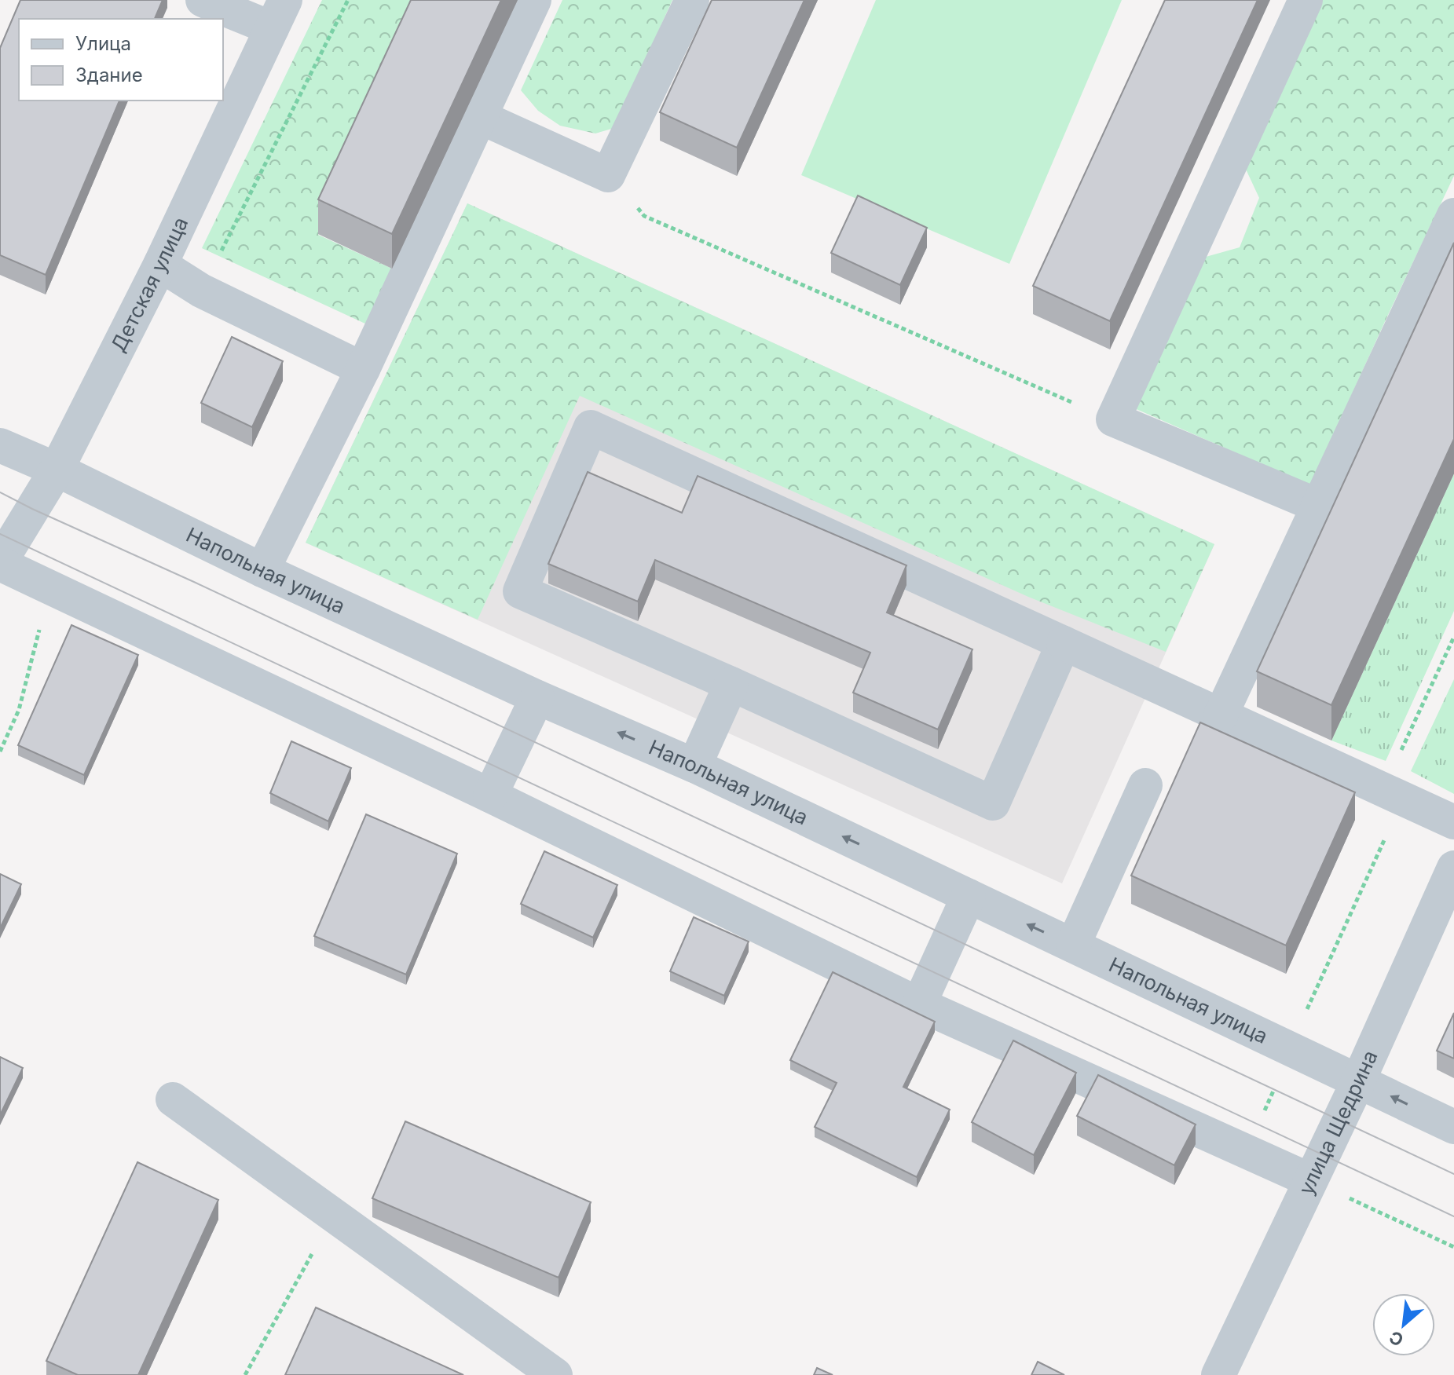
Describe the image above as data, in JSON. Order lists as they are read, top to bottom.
{
  "streets": {
    "street": ["Детская улица", "Напольная улица", "улица Щедрина"]
  },
  "crossings": [
    ["Детская улица", "Напольная улица"],
    ["Напольная улица", "улица Щедрина"]
  ],
  "legend": ["Улица", "Здание"],
  "north": "bottom left"
}
